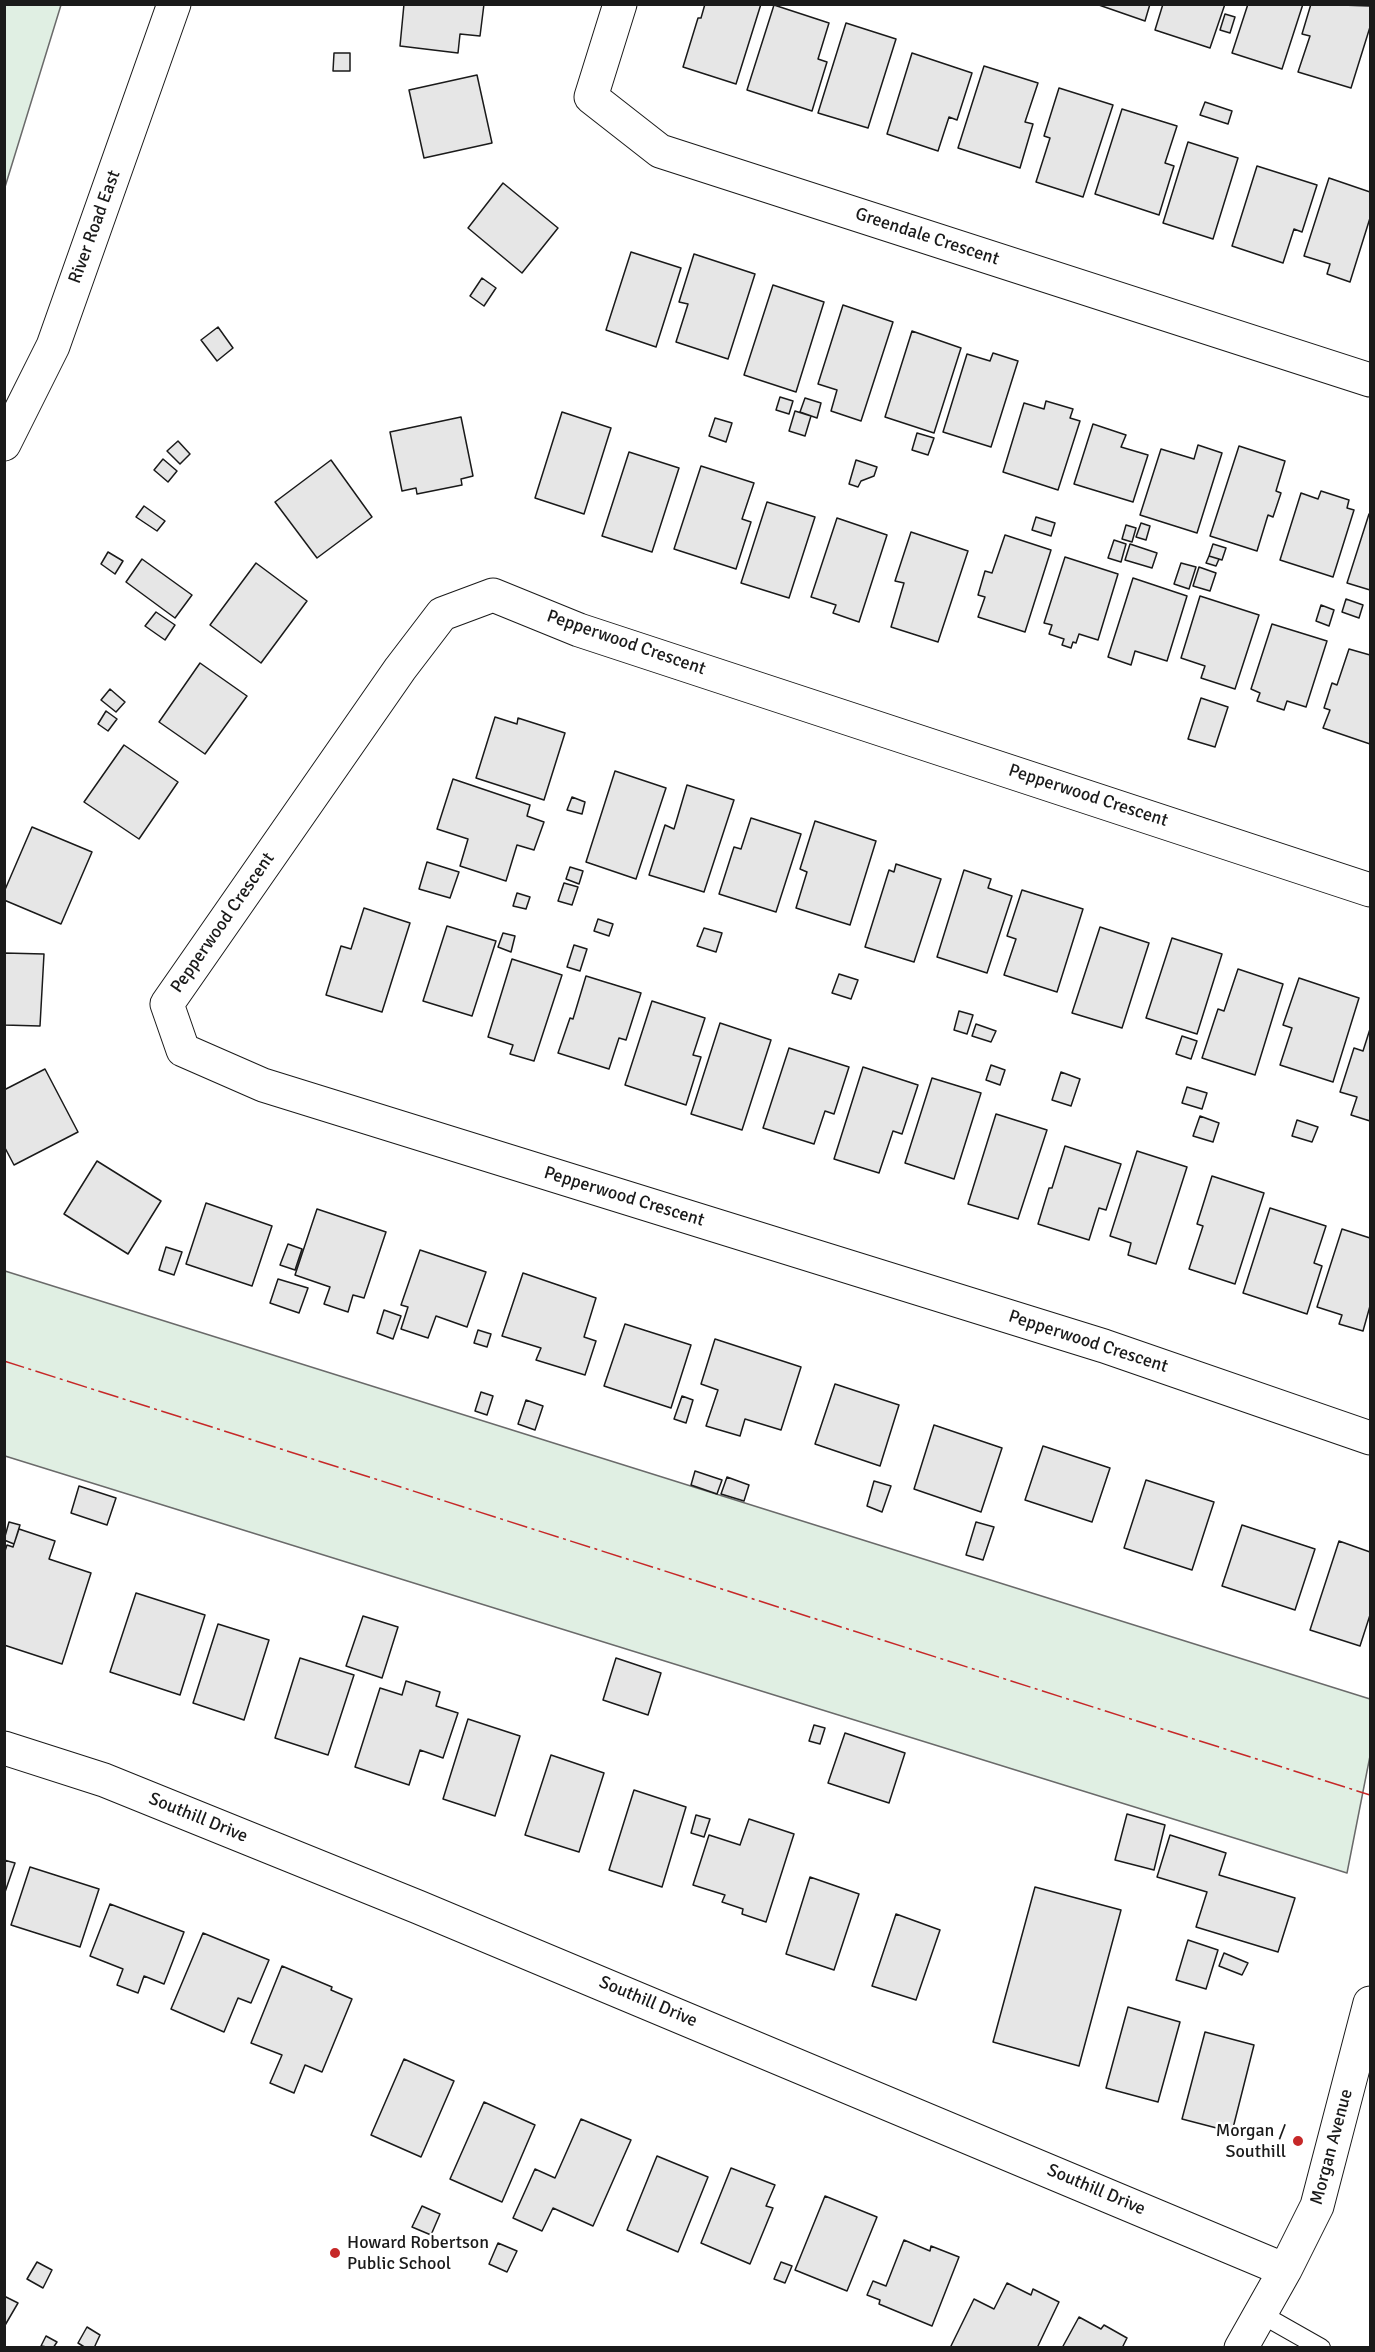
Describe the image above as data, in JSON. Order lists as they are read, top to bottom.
{
  "streets": {
    "street": [
      "River Road East",
      "Greendale Crescent",
      "Pepperwood Crescent",
      "Southill Drive",
      "Morgan Avenue"
    ]
  },
  "crossings": [
    ["Southill Drive", "Morgan Avenue"]
  ],
  "places": ["Morgan / Southill", "Howard Robertson Public School"]
}
